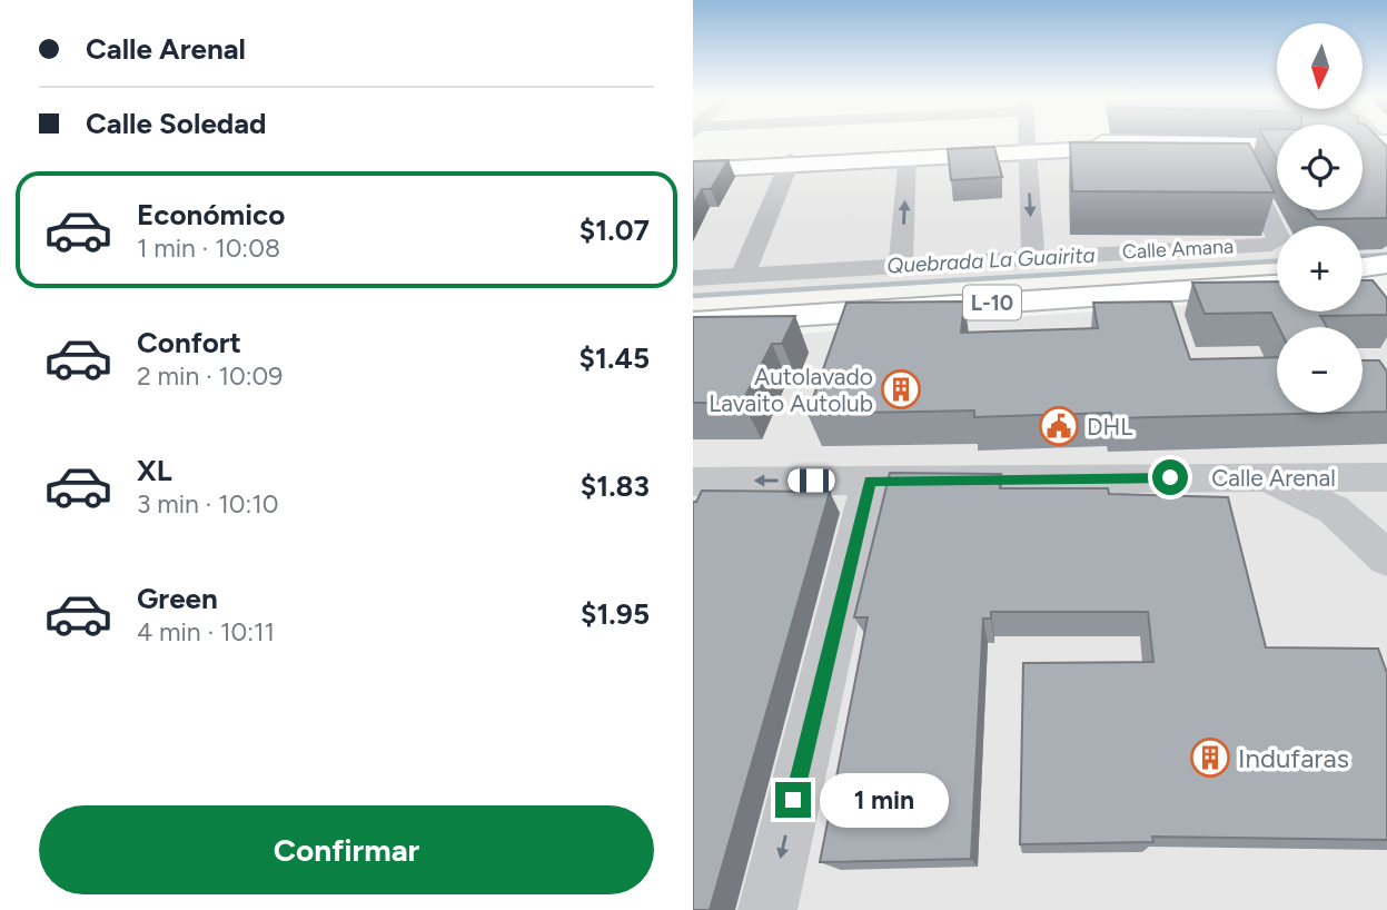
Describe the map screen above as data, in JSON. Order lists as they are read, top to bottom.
{
  "streets": {
    "main road": ["L-10"],
    "street": ["Calle Amana", "Calle Arenal"]
  },
  "water": ["Quebrada La Guairita"],
  "places": {
    "building": ["Autolavado Lavaito Autolub", "Indufaras"],
    "public building": ["DHL"]
  },
  "north": "bottom",
  "page": {
    "banner": ["Calle Arenal", "Calle Soledad"],
    "map_buttons": ["+", "−"],
    "list": [
      {
        "name": "Económico",
        "note": "1 min · 10:08",
        "value": "$1.07"
      },
      {
        "name": "Confort",
        "note": "2 min · 10:09",
        "value": "$1.45"
      },
      {
        "name": "XL",
        "note": "3 min · 10:10",
        "value": "$1.83"
      },
      {
        "name": "Green",
        "note": "4 min · 10:11",
        "value": "$1.95"
      }
    ],
    "bubble": "1 min",
    "buttons": "Confirmar"
  }
}
